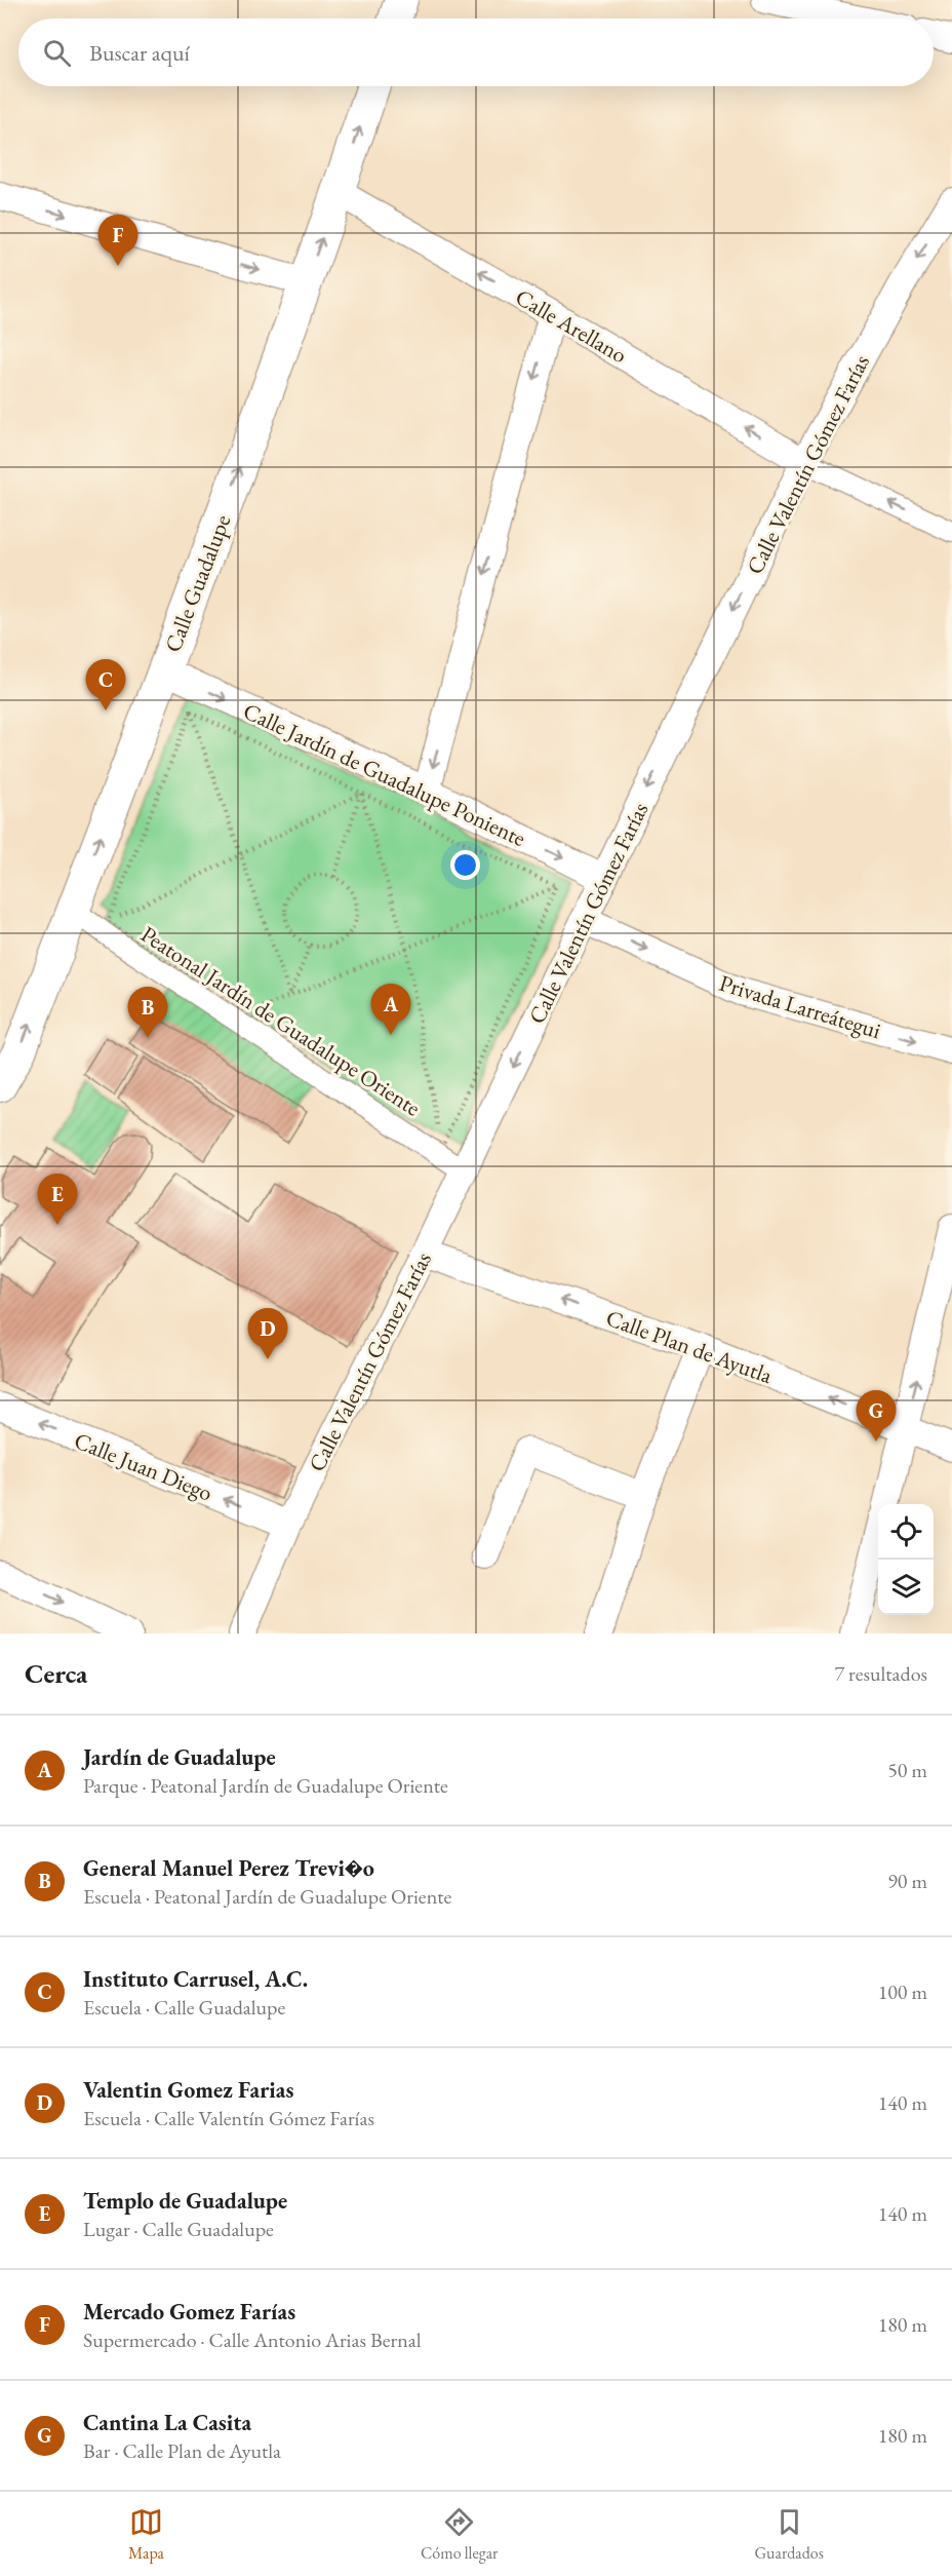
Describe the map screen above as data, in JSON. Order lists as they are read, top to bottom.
{
  "streets": {
    "street": [
      "Calle Arellano",
      "Calle Valentín Gómez Farías",
      "Calle Guadalupe",
      "Calle Jardín de Guadalupe Poniente",
      "Privada Larreátegui",
      "Peatonal Jardín de Guadalupe Oriente",
      "Calle Plan de Ayutla",
      "Calle Juan Diego"
    ]
  },
  "crossings": [
    ["Calle Arellano", "Calle Valentín Gómez Farías"],
    ["Calle Arellano", "Calle Guadalupe"],
    ["Calle Valentín Gómez Farías", "Calle Jardín de Guadalupe Poniente"],
    ["Calle Valentín Gómez Farías", "Privada Larreátegui"],
    ["Calle Valentín Gómez Farías", "Peatonal Jardín de Guadalupe Oriente"],
    ["Calle Valentín Gómez Farías", "Calle Plan de Ayutla"],
    ["Calle Valentín Gómez Farías", "Calle Juan Diego"],
    ["Calle Guadalupe", "Calle Jardín de Guadalupe Poniente"],
    ["Calle Guadalupe", "Peatonal Jardín de Guadalupe Oriente"]
  ],
  "one_way": [
    "Calle Arellano",
    "Calle Valentín Gómez Farías",
    "Calle Jardín de Guadalupe Poniente",
    "Privada Larreátegui",
    "Calle Plan de Ayutla"
  ],
  "page": {
    "search": "Buscar aquí",
    "pins": [
      "F",
      "C",
      "A",
      "B",
      "E",
      "D",
      "G"
    ],
    "heading": ["Cerca", "7 resultados"],
    "list": [
      {
        "mark": "A",
        "name": "Jardín de Guadalupe",
        "note": "Parque · Peatonal Jardín de Guadalupe Oriente",
        "value": "50 m"
      },
      {
        "mark": "B",
        "name": "General Manuel Perez Trevi�o",
        "note": "Escuela · Peatonal Jardín de Guadalupe Oriente",
        "value": "90 m"
      },
      {
        "mark": "C",
        "name": "Instituto Carrusel, A.C.",
        "note": "Escuela · Calle Guadalupe",
        "value": "100 m"
      },
      {
        "mark": "D",
        "name": "Valentin Gomez Farias",
        "note": "Escuela · Calle Valentín Gómez Farías",
        "value": "140 m"
      },
      {
        "mark": "E",
        "name": "Templo de Guadalupe",
        "note": "Lugar · Calle Guadalupe",
        "value": "140 m"
      },
      {
        "mark": "F",
        "name": "Mercado Gomez Farías",
        "note": "Supermercado · Calle Antonio Arias Bernal",
        "value": "180 m"
      },
      {
        "mark": "G",
        "name": "Cantina La Casita",
        "note": "Bar · Calle Plan de Ayutla",
        "value": "180 m"
      }
    ],
    "nav": ["Mapa", "Cómo llegar", "Guardados"]
  }
}
